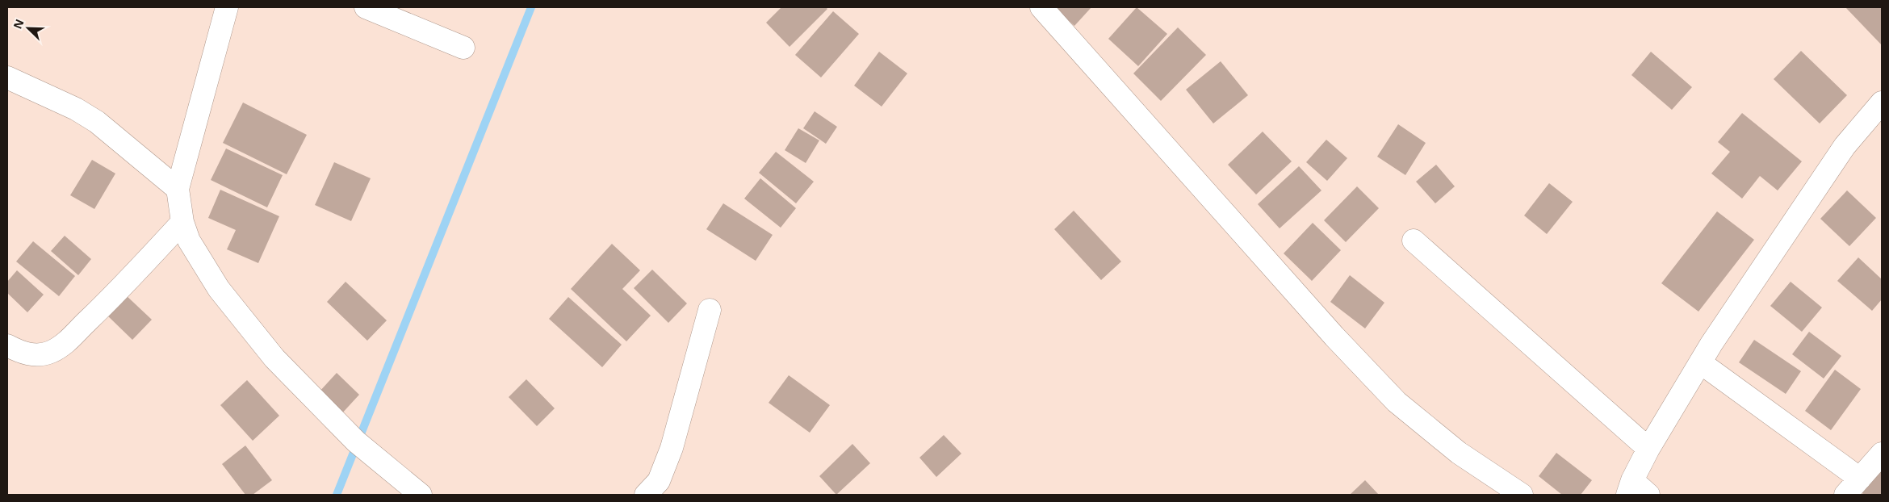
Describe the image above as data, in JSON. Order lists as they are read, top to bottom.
{
  "north": "top left"
}
